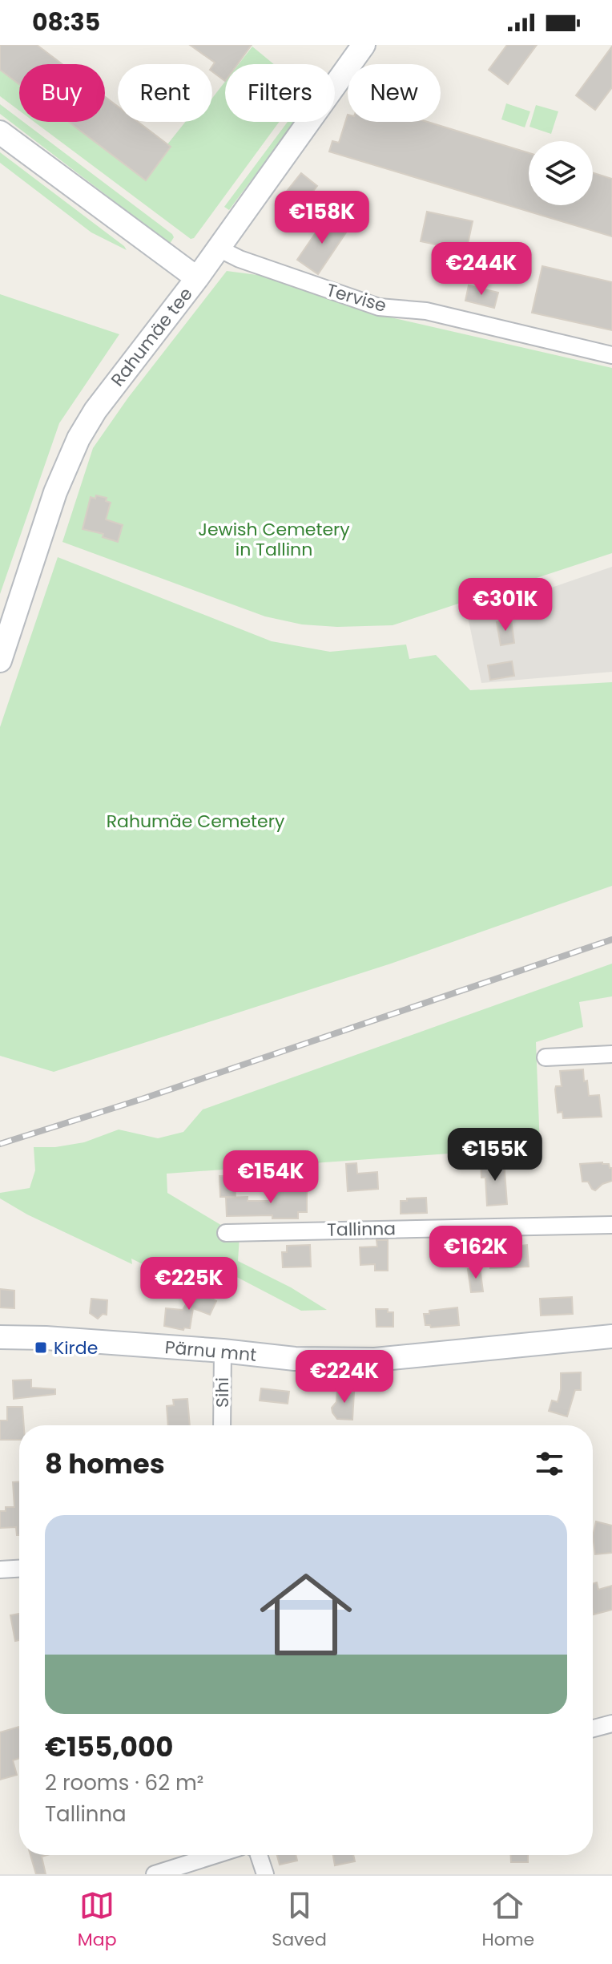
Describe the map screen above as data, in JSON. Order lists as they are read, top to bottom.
{
  "streets": {
    "street": [
      "Tervise",
      "Rahumäe tee",
      "Tallinna",
      "Pärnu mnt",
      "Sihi"
    ]
  },
  "crossings": [
    ["Tervise", "Rahumäe tee"],
    ["Pärnu mnt", "Sihi"]
  ],
  "parks": ["Jewish Cemetery in Tallinn", "Rahumäe Cemetery"],
  "places": {
    "transit": ["Kirde"]
  },
  "page": {
    "status": "08:35",
    "chip": [
      "Buy",
      "Rent",
      "Filters",
      "New"
    ],
    "price": [
      "€158K",
      "€244K",
      "€301K",
      "€155K",
      "€154K",
      "€162K",
      "€225K",
      "€224K"
    ],
    "heading": "8 homes",
    "list": [
      {
        "name": "€155,000",
        "note": "2 rooms · 62 m² · Tallinna"
      }
    ],
    "tabs": ["Map", "Saved", "Home"]
  }
}
